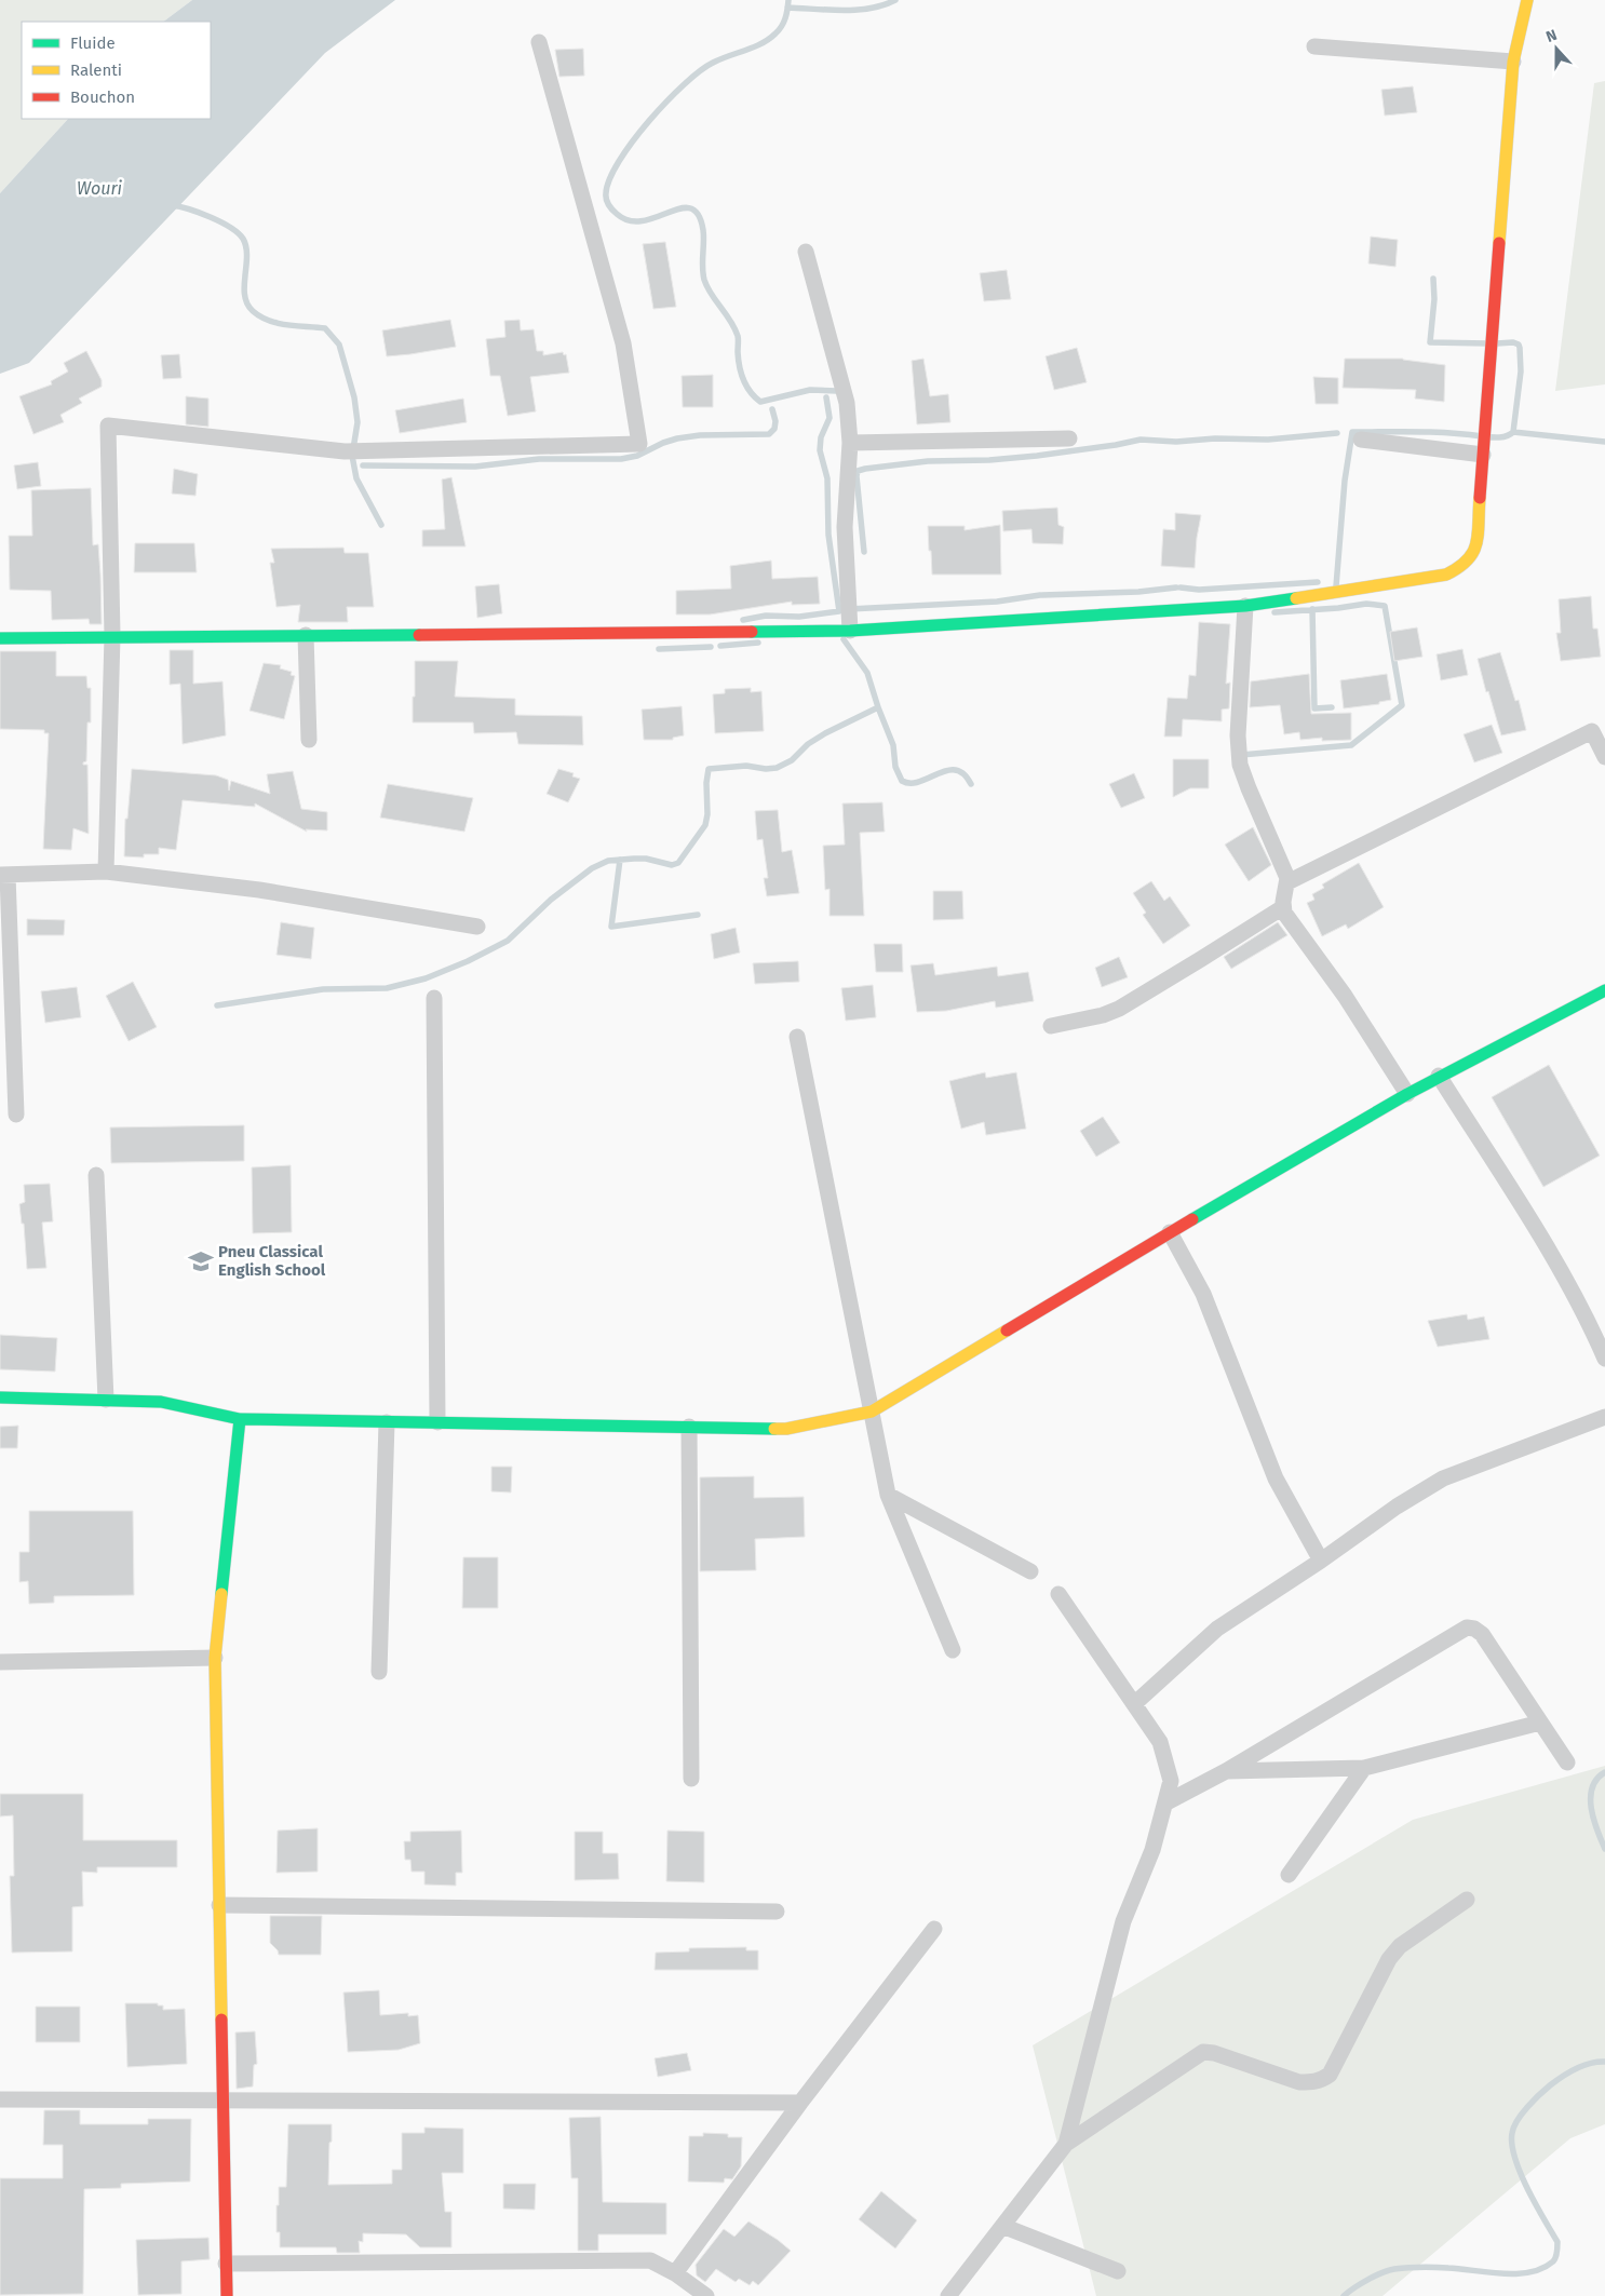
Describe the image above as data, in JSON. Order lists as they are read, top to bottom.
{
  "water": ["Wouri"],
  "places": {
    "school or university": ["Pneu Classical English School"]
  },
  "legend": ["Fluide", "Ralenti", "Bouchon"],
  "north": "top"
}
